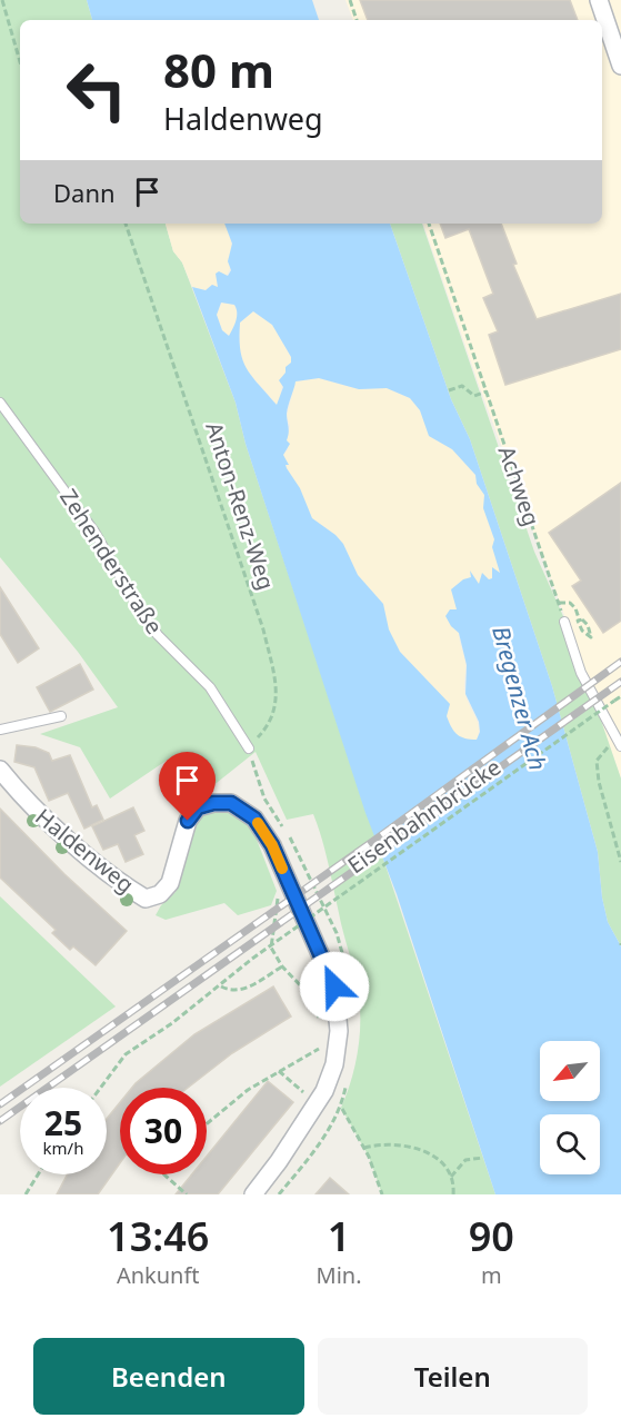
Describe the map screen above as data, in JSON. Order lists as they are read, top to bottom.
{
  "streets": {
    "street": ["Haldenweg"],
    "lane": ["Zehenderstraße"],
    "path": ["Achweg", "Anton-Renz-Weg", "Eisenbahnbrücke"]
  },
  "crossings": [
    ["Anton-Renz-Weg", "Zehenderstraße"]
  ],
  "water": ["Bregenzer Ach"],
  "north": "bottom left",
  "page": {
    "turn": ["80 m", "Haldenweg"],
    "then": "Dann",
    "speed": "25 km/h",
    "limit": "30",
    "eta": [
      "13:46",
      "Ankunft",
      "1",
      "Min.",
      "90",
      "m"
    ],
    "buttons": ["Beenden", "Teilen"]
  }
}
